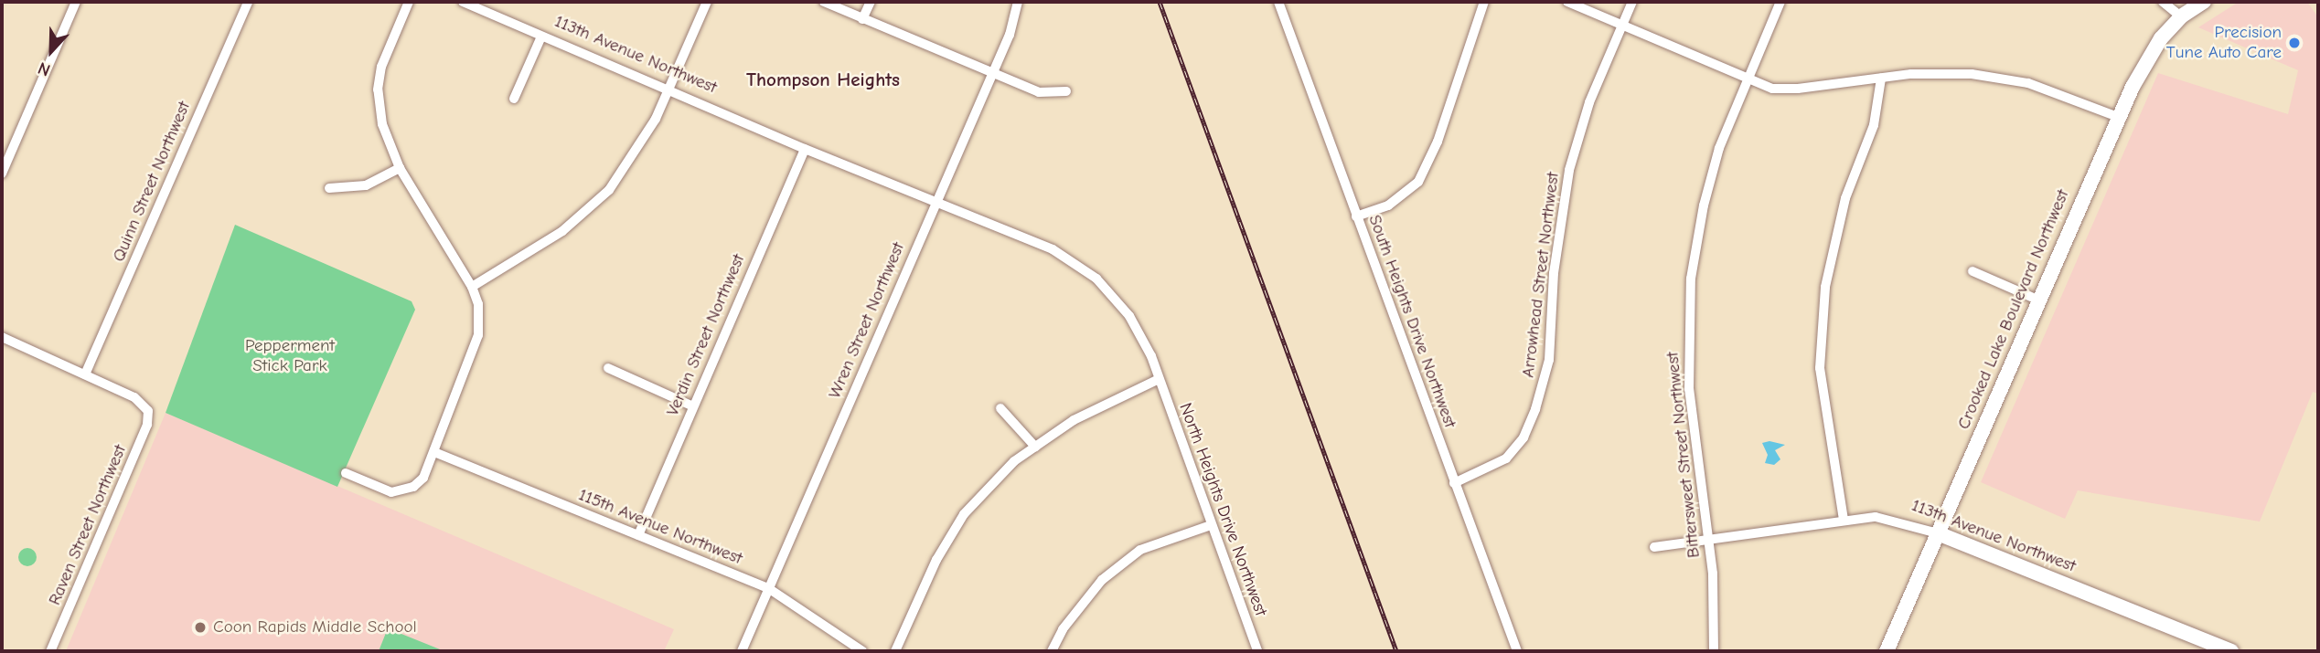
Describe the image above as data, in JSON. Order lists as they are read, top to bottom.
{
  "streets": {
    "street": [
      "113th Avenue Northwest",
      "Quinn Street Northwest",
      "Arrowhead Street Northwest",
      "Crooked Lake Boulevard Northwest",
      "Wren Street Northwest",
      "South Heights Drive Northwest",
      "Verdin Street Northwest",
      "Bittersweet Street Northwest",
      "North Heights Drive Northwest",
      "Raven Street Northwest",
      "115th Avenue Northwest"
    ]
  },
  "crossings": [
    ["113th Avenue Northwest", "Crooked Lake Boulevard Northwest"],
    ["113th Avenue Northwest", "Wren Street Northwest"],
    ["113th Avenue Northwest", "Verdin Street Northwest"],
    ["113th Avenue Northwest", "Bittersweet Street Northwest"],
    ["113th Avenue Northwest", "North Heights Drive Northwest"],
    ["Quinn Street Northwest", "Raven Street Northwest"],
    ["Arrowhead Street Northwest", "South Heights Drive Northwest"],
    ["Wren Street Northwest", "North Heights Drive Northwest"],
    ["Wren Street Northwest", "115th Avenue Northwest"],
    ["Verdin Street Northwest", "115th Avenue Northwest"]
  ],
  "districts": ["Thompson Heights"],
  "parks": ["Pepperment Stick Park"],
  "places": ["Precision Tune Auto Care", "Coon Rapids Middle School"],
  "north": "bottom"
}
